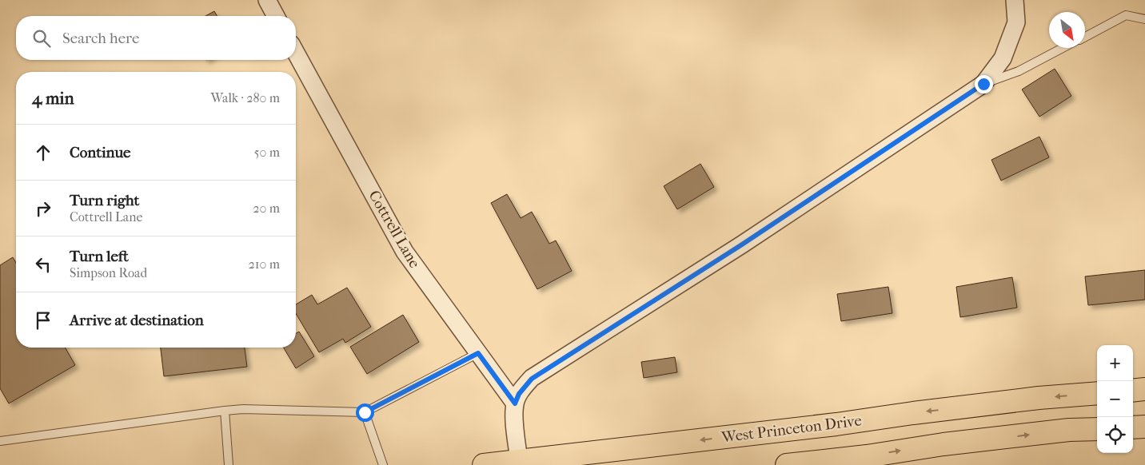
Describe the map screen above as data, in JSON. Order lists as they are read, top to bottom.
{
  "streets": {
    "highway": ["West Princeton Drive"],
    "street": ["Cottrell Lane"]
  },
  "north": "bottom right",
  "page": {
    "search": "Search here",
    "heading": ["4 min", "Walk · 280 m"],
    "list": [
      ["Continue", "50 m"],
      ["Turn right", "Cottrell Lane", "20 m"],
      ["Turn left", "Simpson Road", "210 m"],
      "Arrive at destination"
    ],
    "map_buttons": ["+", "−"]
  }
}
